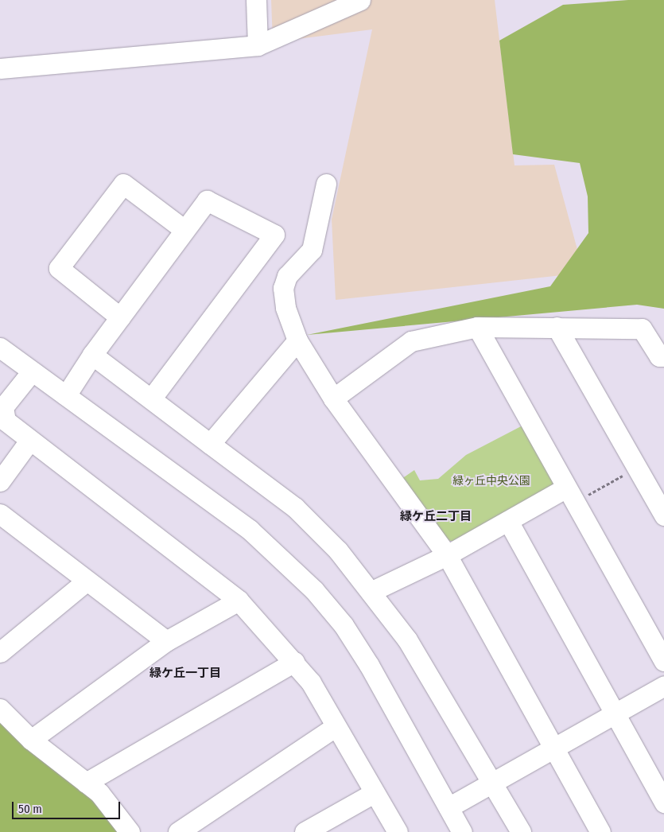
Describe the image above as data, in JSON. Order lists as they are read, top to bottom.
{
  "districts": ["緑ケ丘二丁目", "緑ケ丘一丁目"],
  "parks": ["緑ヶ丘中央公園"],
  "scale_bar": "50 m"
}
